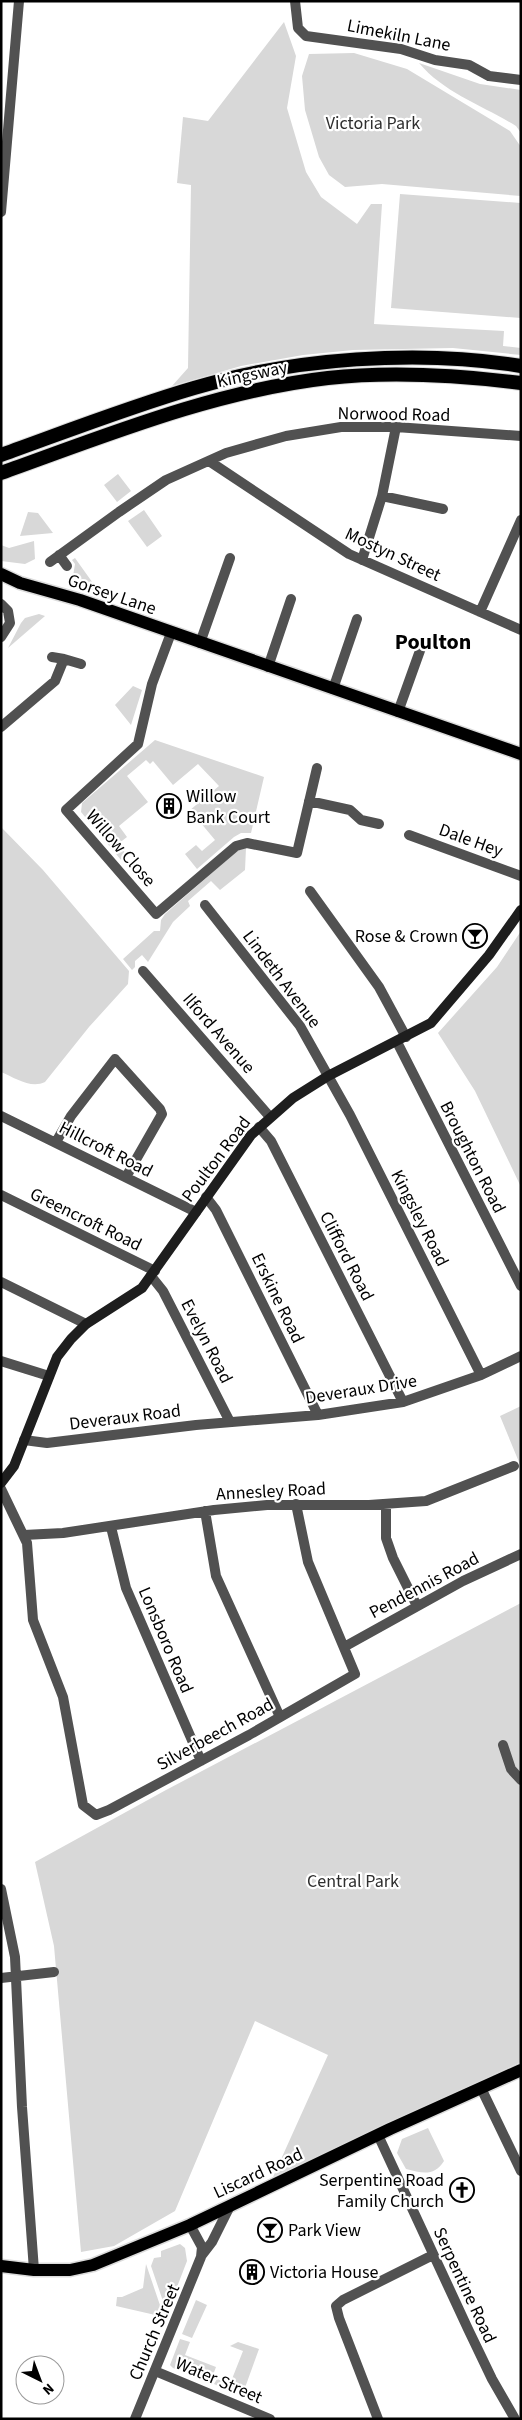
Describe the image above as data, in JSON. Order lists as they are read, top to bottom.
{
  "streets": {
    "highway": ["Kingsway"],
    "main road": ["Gorsey Lane", "Poulton Road", "Liscard Road"],
    "street": [
      "Limekiln Lane",
      "Norwood Road",
      "Mostyn Street",
      "Dale Hey",
      "Willow Close",
      "Lindeth Avenue",
      "Ilford Avenue",
      "Hillcroft Road",
      "Broughton Road",
      "Kingsley Road",
      "Greencroft Road",
      "Clifford Road",
      "Erskine Road",
      "Evelyn Road",
      "Deveraux Drive",
      "Deveraux Road",
      "Annesley Road",
      "Pendennis Road",
      "Lonsboro Road",
      "Silverbeech Road",
      "Serpentine Road",
      "Church Street",
      "Water Street"
    ]
  },
  "crossings": [
    ["Norwood Road", "Mostyn Street"],
    ["Gorsey Lane", "Willow Close"],
    ["Lindeth Avenue", "Poulton Road"],
    ["Lindeth Avenue", "Kingsley Road"],
    ["Ilford Avenue", "Poulton Road"],
    ["Hillcroft Road", "Poulton Road"],
    ["Broughton Road", "Poulton Road"],
    ["Poulton Road", "Kingsley Road"],
    ["Poulton Road", "Greencroft Road"],
    ["Poulton Road", "Clifford Road"],
    ["Poulton Road", "Erskine Road"],
    ["Poulton Road", "Evelyn Road"],
    ["Poulton Road", "Deveraux Road"],
    ["Kingsley Road", "Deveraux Drive"],
    ["Greencroft Road", "Evelyn Road"],
    ["Clifford Road", "Deveraux Drive"],
    ["Erskine Road", "Deveraux Drive"],
    ["Evelyn Road", "Deveraux Drive"],
    ["Evelyn Road", "Deveraux Road"],
    ["Deveraux Drive", "Deveraux Road"],
    ["Annesley Road", "Lonsboro Road"],
    ["Annesley Road", "Silverbeech Road"],
    ["Pendennis Road", "Silverbeech Road"],
    ["Lonsboro Road", "Silverbeech Road"],
    ["Liscard Road", "Serpentine Road"],
    ["Liscard Road", "Church Street"],
    ["Church Street", "Water Street"]
  ],
  "districts": ["Poulton"],
  "parks": ["Victoria Park", "Central Park"],
  "places": {
    "building": ["Willow Bank Court", "Victoria House"],
    "bar": ["Rose & Crown", "Park View"],
    "church": ["Serpentine Road Family Church"]
  },
  "north": "bottom right"
}
